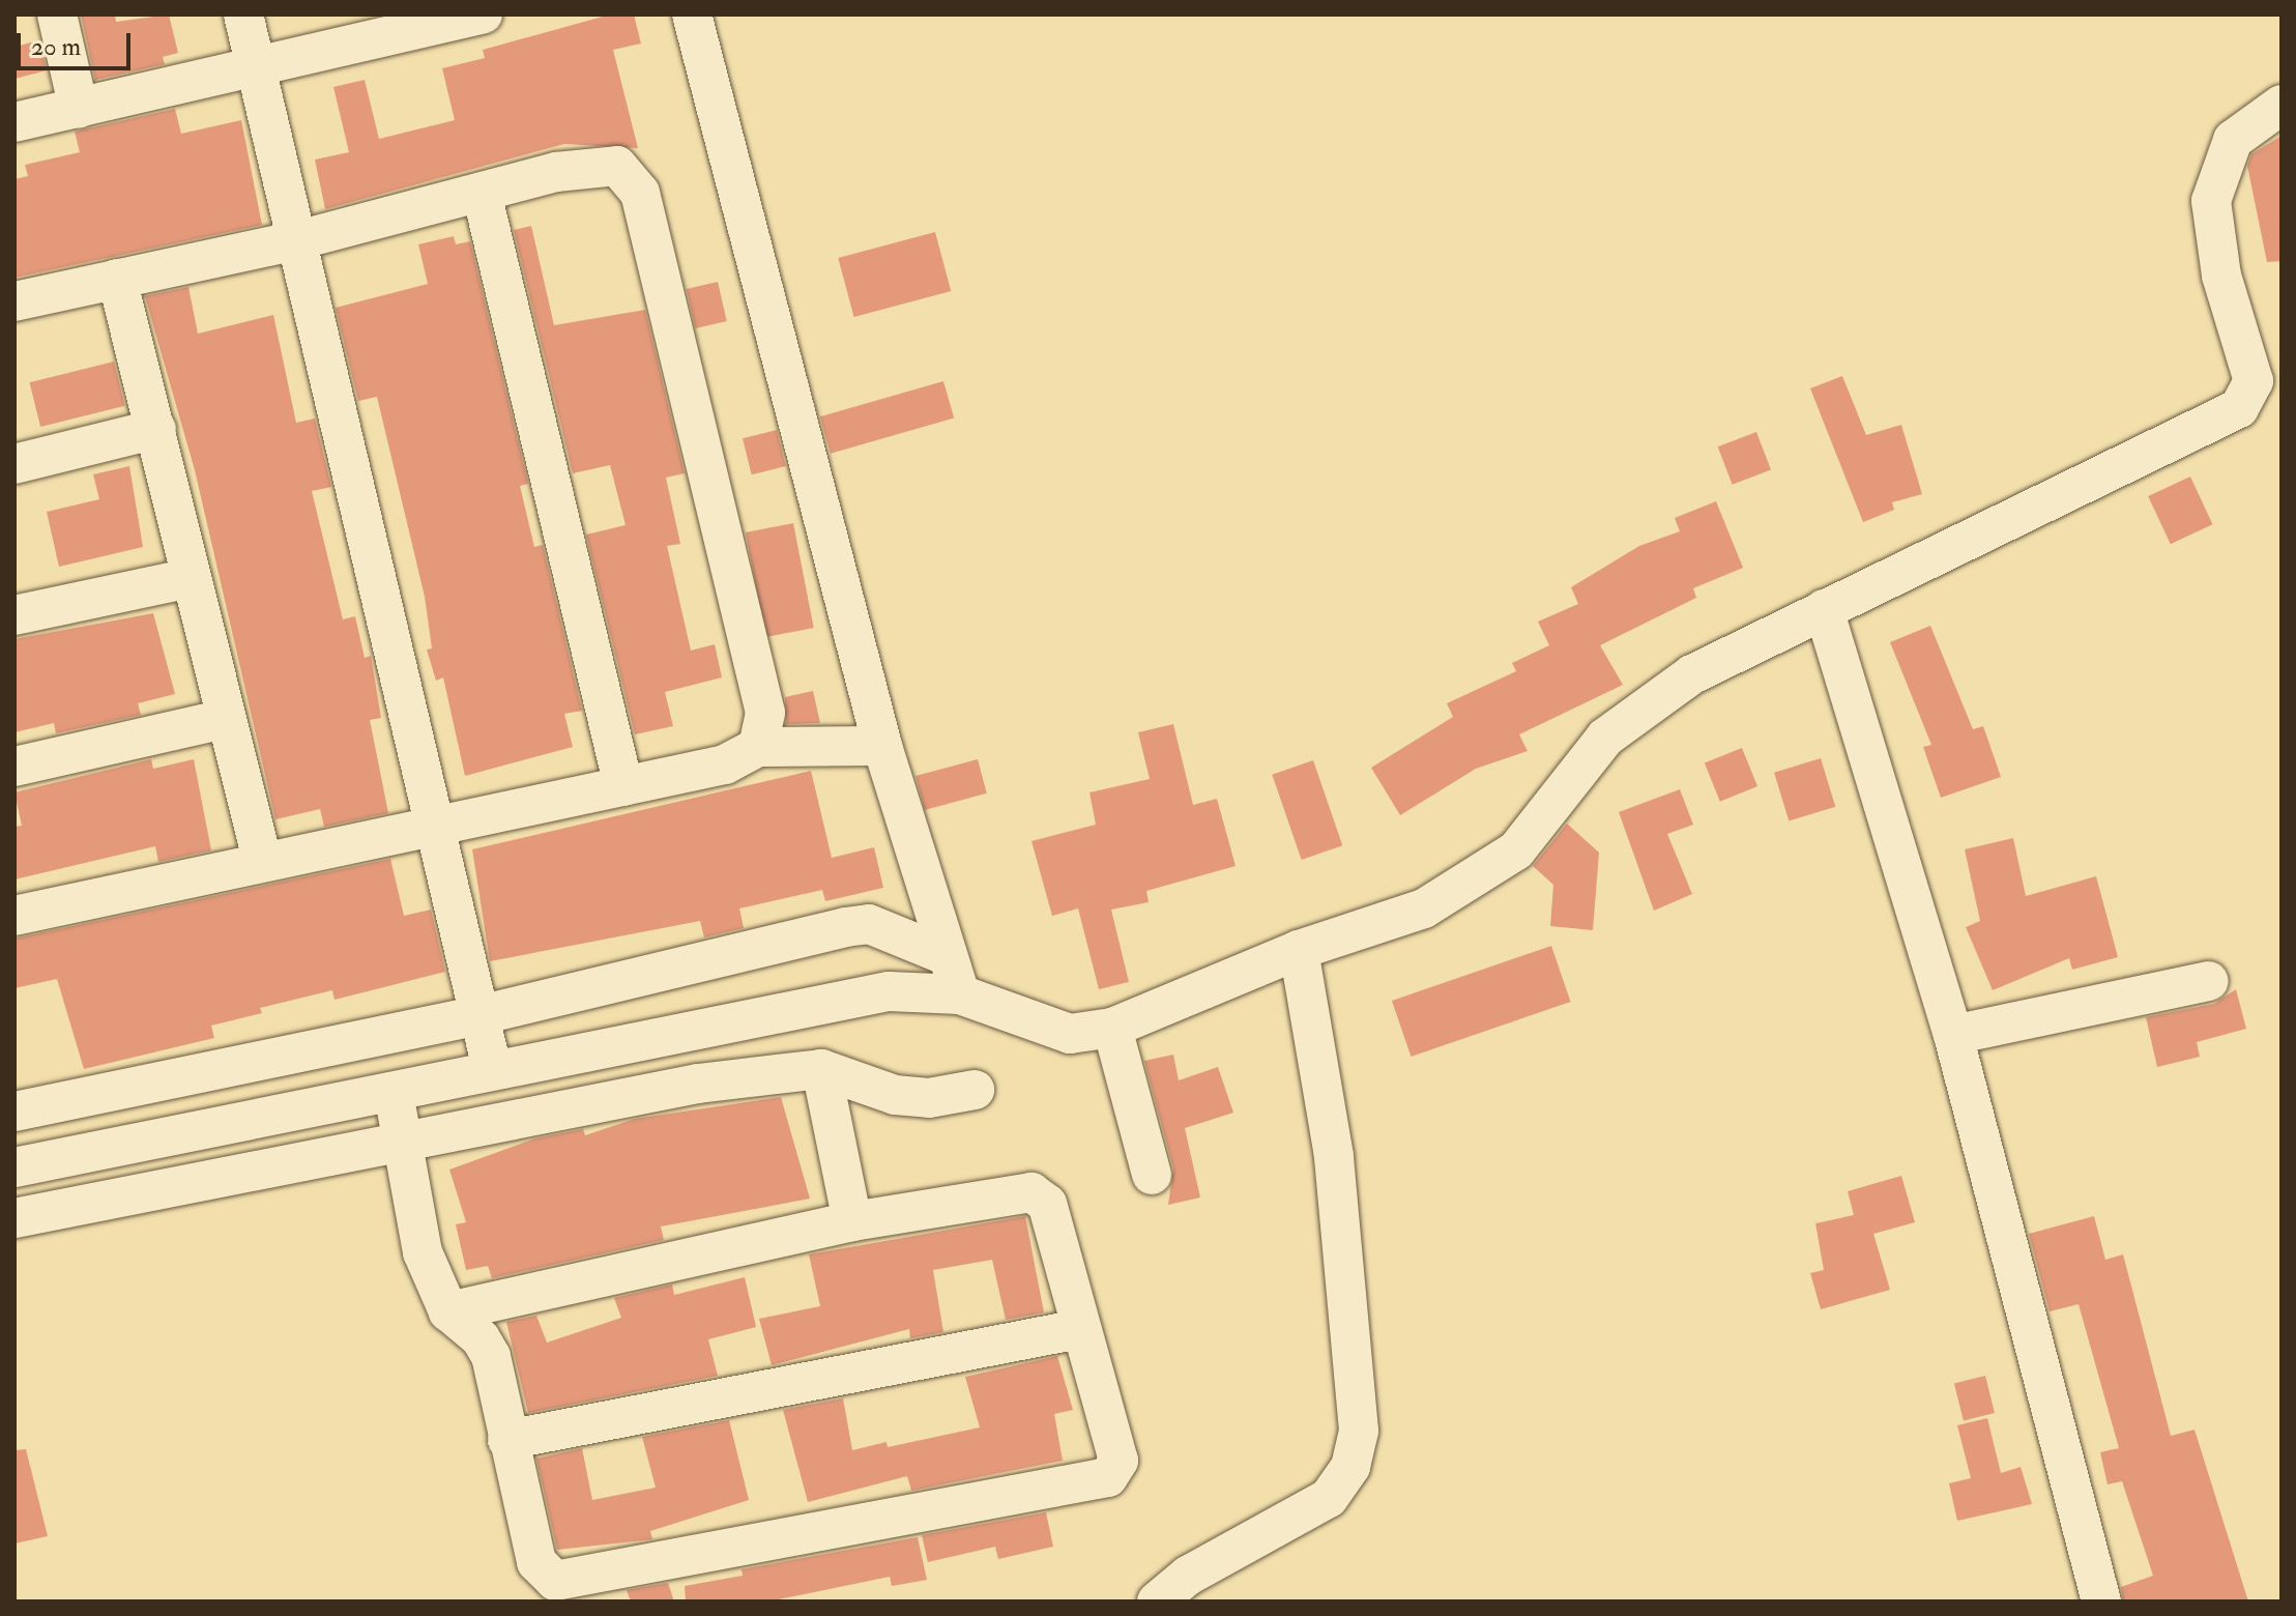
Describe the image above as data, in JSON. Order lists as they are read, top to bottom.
{
  "scale_bar": "20 m"
}
